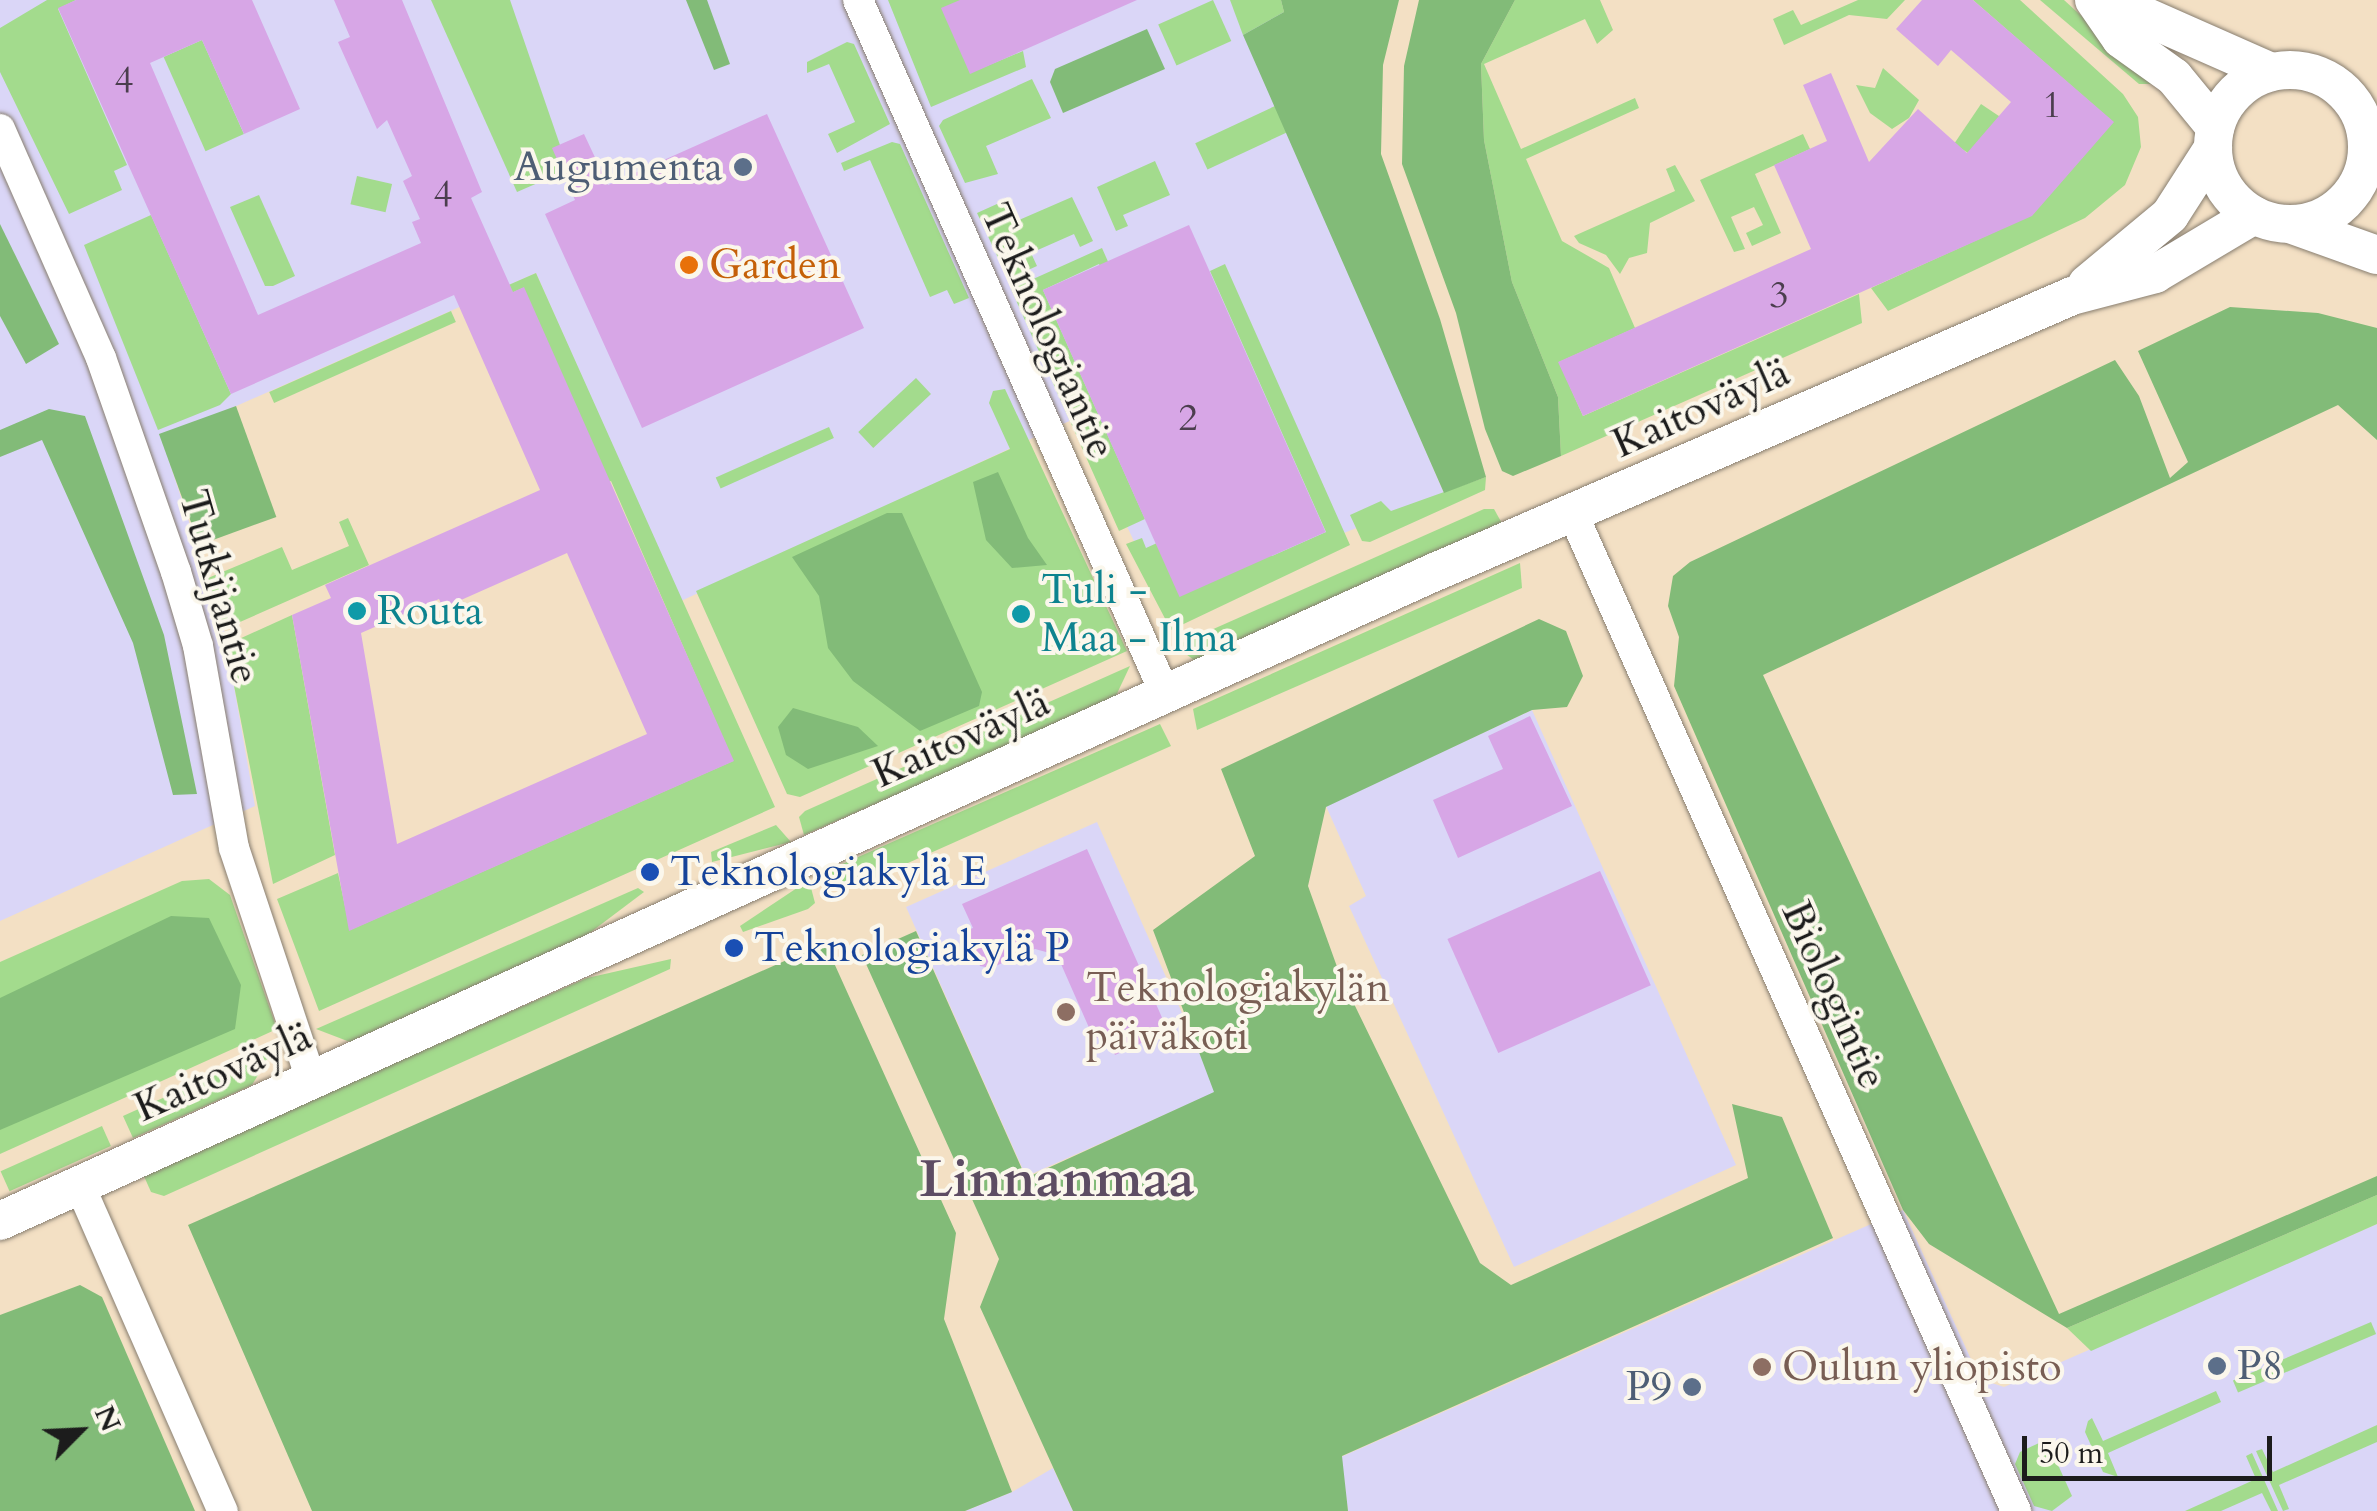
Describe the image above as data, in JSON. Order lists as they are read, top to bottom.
{
  "streets": {
    "street": [
      "Teknologiantie",
      "Kaitoväylä",
      "Tutkijantie",
      "Biologintie"
    ]
  },
  "crossings": [
    ["Teknologiantie", "Kaitoväylä"],
    ["Kaitoväylä", "Tutkijantie"],
    ["Kaitoväylä", "Biologintie"]
  ],
  "districts": ["Linnanmaa"],
  "places": [
    "Augumenta",
    "Garden",
    "Routa",
    "Tuli - Maa - Ilma",
    "Teknologiakylä E",
    "Teknologiakylä P",
    "Teknologiakylän päiväkoti",
    "P8",
    "Oulun yliopisto",
    "P9"
  ],
  "house_numbers": [
    "4",
    "1",
    "4",
    "3",
    "2"
  ],
  "scale_bar": "50 m",
  "north": "top right"
}
